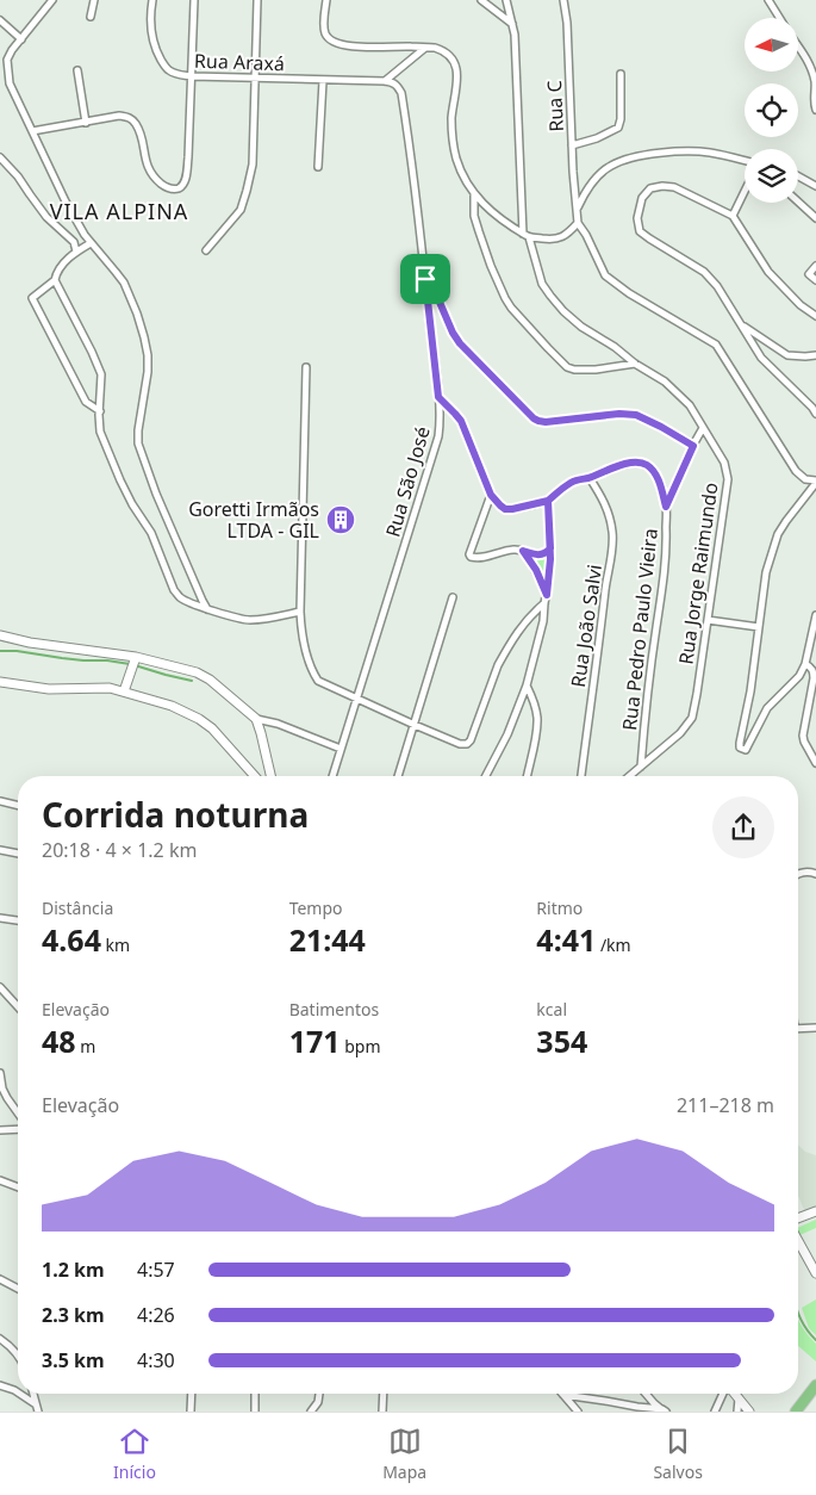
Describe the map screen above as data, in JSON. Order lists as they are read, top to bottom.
{
  "streets": {
    "street": [
      "Rua Araxá",
      "Rua C",
      "Rua São José",
      "Rua Jorge Raimundo",
      "Rua João Salvi",
      "Rua Pedro Paulo Vieira"
    ]
  },
  "crossings": [
    ["Rua Araxá", "Rua São José"],
    ["Rua Jorge Raimundo", "Rua Pedro Paulo Vieira"],
    ["Rua João Salvi", "Rua Pedro Paulo Vieira"]
  ],
  "districts": ["VILA ALPINA"],
  "places": {
    "building": ["Goretti Irmãos LTDA - GIL"]
  },
  "north": "left",
  "page": {
    "heading": ["Corrida noturna", "20:18 · 4 × 1.2 km"],
    "stats": [
      ["Distância", "4.64 km"],
      ["Tempo", "21:44"],
      ["Ritmo", "4:41 /km"],
      ["Elevação", "48 m"],
      ["Batimentos", "171 bpm"],
      ["kcal", "354"]
    ],
    "chart": ["Elevação", "211–218 m"],
    "list": [
      {
        "name": "1.2 km",
        "note": "4:57"
      },
      {
        "name": "2.3 km",
        "note": "4:26"
      },
      {
        "name": "3.5 km",
        "note": "4:30"
      }
    ],
    "tabs": ["Início", "Mapa", "Salvos"]
  }
}
